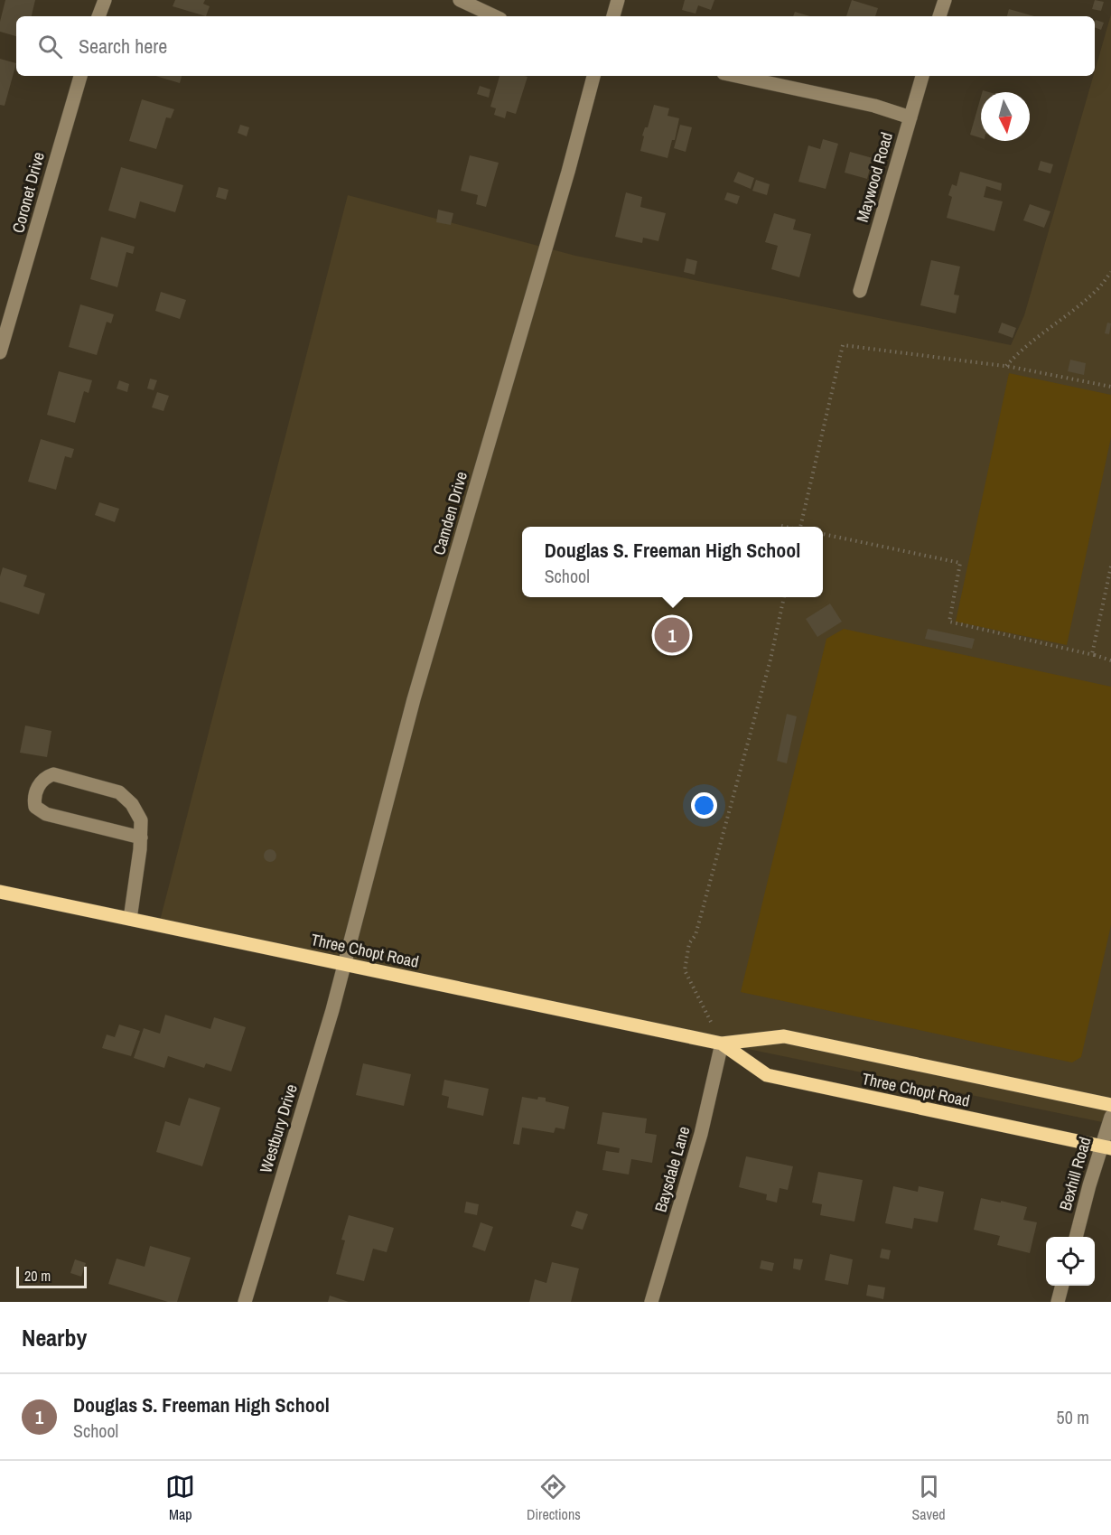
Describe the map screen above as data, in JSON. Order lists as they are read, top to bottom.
{
  "streets": {
    "main road": ["Three Chopt Road"],
    "street": [
      "Maywood Road",
      "Coronet Drive",
      "Camden Drive",
      "Westbury Drive",
      "Baysdale Lane",
      "Bexhill Road"
    ]
  },
  "crossings": [
    ["Camden Drive", "Three Chopt Road"],
    ["Camden Drive", "Westbury Drive"],
    ["Three Chopt Road", "Westbury Drive"],
    ["Three Chopt Road", "Baysdale Lane"],
    ["Three Chopt Road", "Bexhill Road"]
  ],
  "scale_bar": "20 m",
  "north": "bottom",
  "page": {
    "search": "Search here",
    "popup": ["Douglas S. Freeman High School", "School"],
    "pins": "1",
    "scale": "20 m",
    "heading": "Nearby",
    "list": [
      {
        "mark": "1",
        "name": "Douglas S. Freeman High School",
        "note": "School",
        "value": "50 m"
      }
    ],
    "nav": ["Map", "Directions", "Saved"]
  }
}
